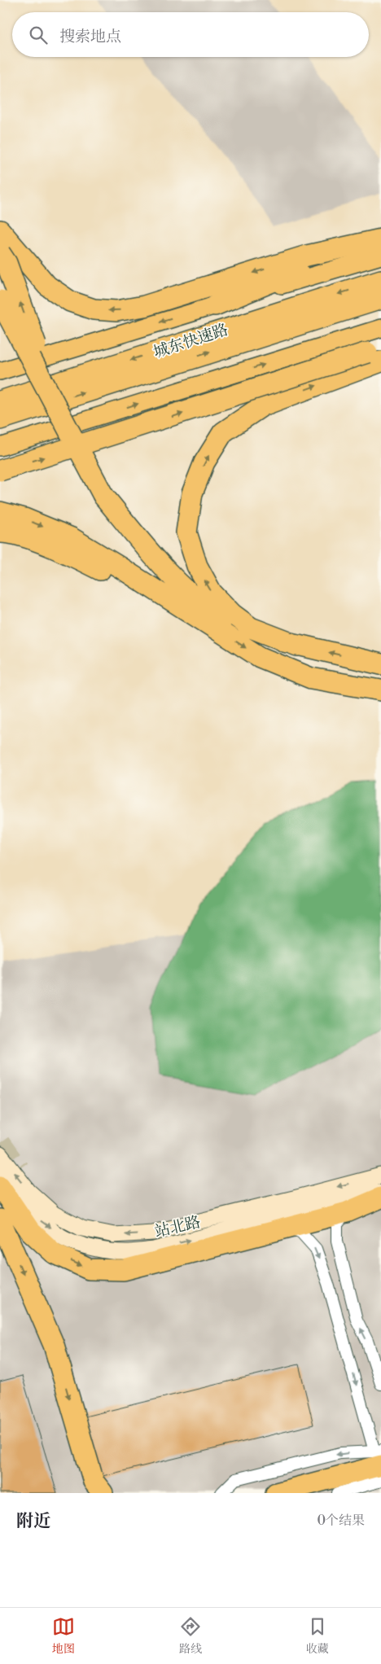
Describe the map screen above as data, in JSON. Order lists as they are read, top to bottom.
{
  "streets": {
    "highway": ["城东快速路"],
    "street": ["站北路"]
  },
  "page": {
    "search": "搜索地点",
    "heading": ["附近", "0个结果"],
    "nav": ["地图", "路线", "收藏"]
  }
}
